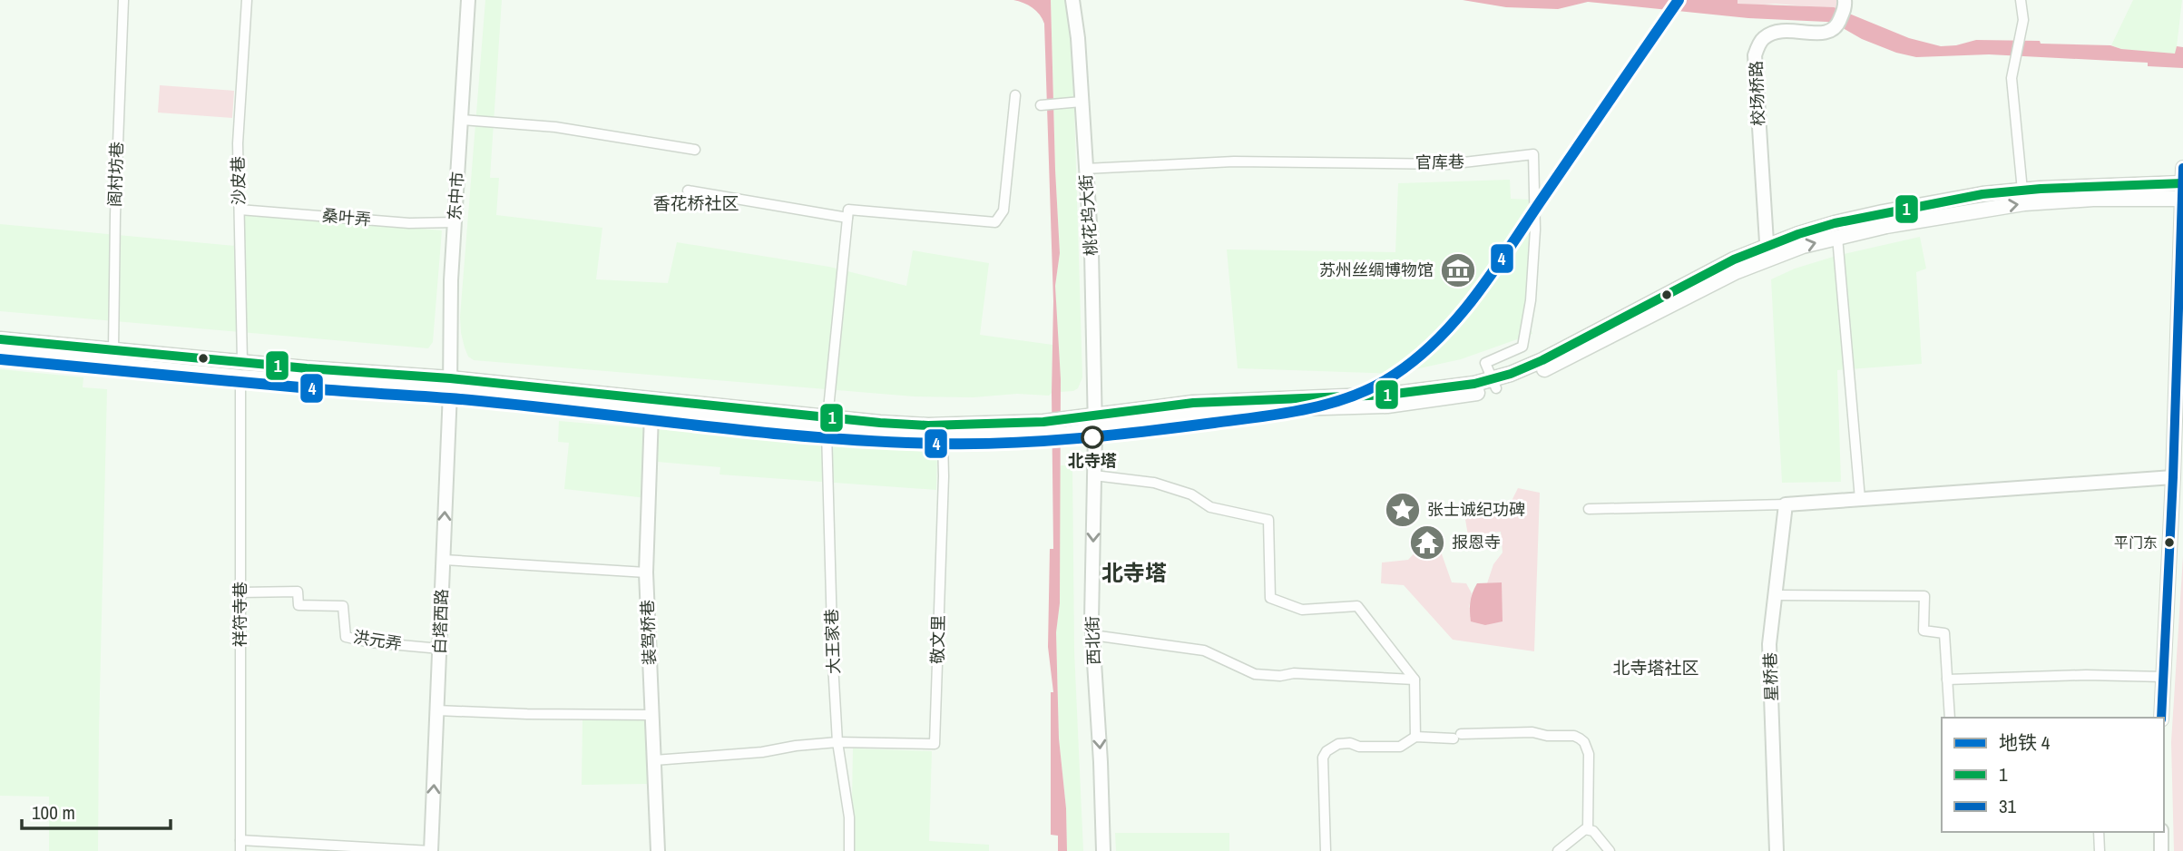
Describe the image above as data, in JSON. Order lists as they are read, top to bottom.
{
  "streets": {
    "main road": [
      "校场桥路",
      "东中市",
      "桃花坞大街",
      "白塔西路",
      "装驾桥巷",
      "西北街",
      "星桥巷"
    ],
    "street": [
      "官库巷",
      "阁村坊巷",
      "沙皮巷",
      "桑叶弄",
      "祥符寺巷",
      "敬文里",
      "洪元弄",
      "大王家巷"
    ]
  },
  "crossings": [
    ["官库巷", "桃花坞大街"],
    ["沙皮巷", "桑叶弄"],
    ["东中市", "桑叶弄"],
    ["东中市", "白塔西路"],
    ["桃花坞大街", "西北街"],
    ["祥符寺巷", "洪元弄"],
    ["白塔西路", "洪元弄"],
    ["敬文里", "大王家巷"]
  ],
  "one_way": ["白塔西路", "西北街"],
  "districts": ["香花桥社区", "北寺塔", "北寺塔社区"],
  "places": {
    "museum": ["苏州丝绸博物馆"],
    "other": ["北寺塔", "平门东"],
    "place": ["张士诚纪功碑"],
    "temple": ["报恩寺"]
  },
  "lines": ["metro line 4", "transit line 31", "transit line 1"],
  "legend": ["地铁 4", "1", "31"],
  "scale_bar": "100 m"
}
